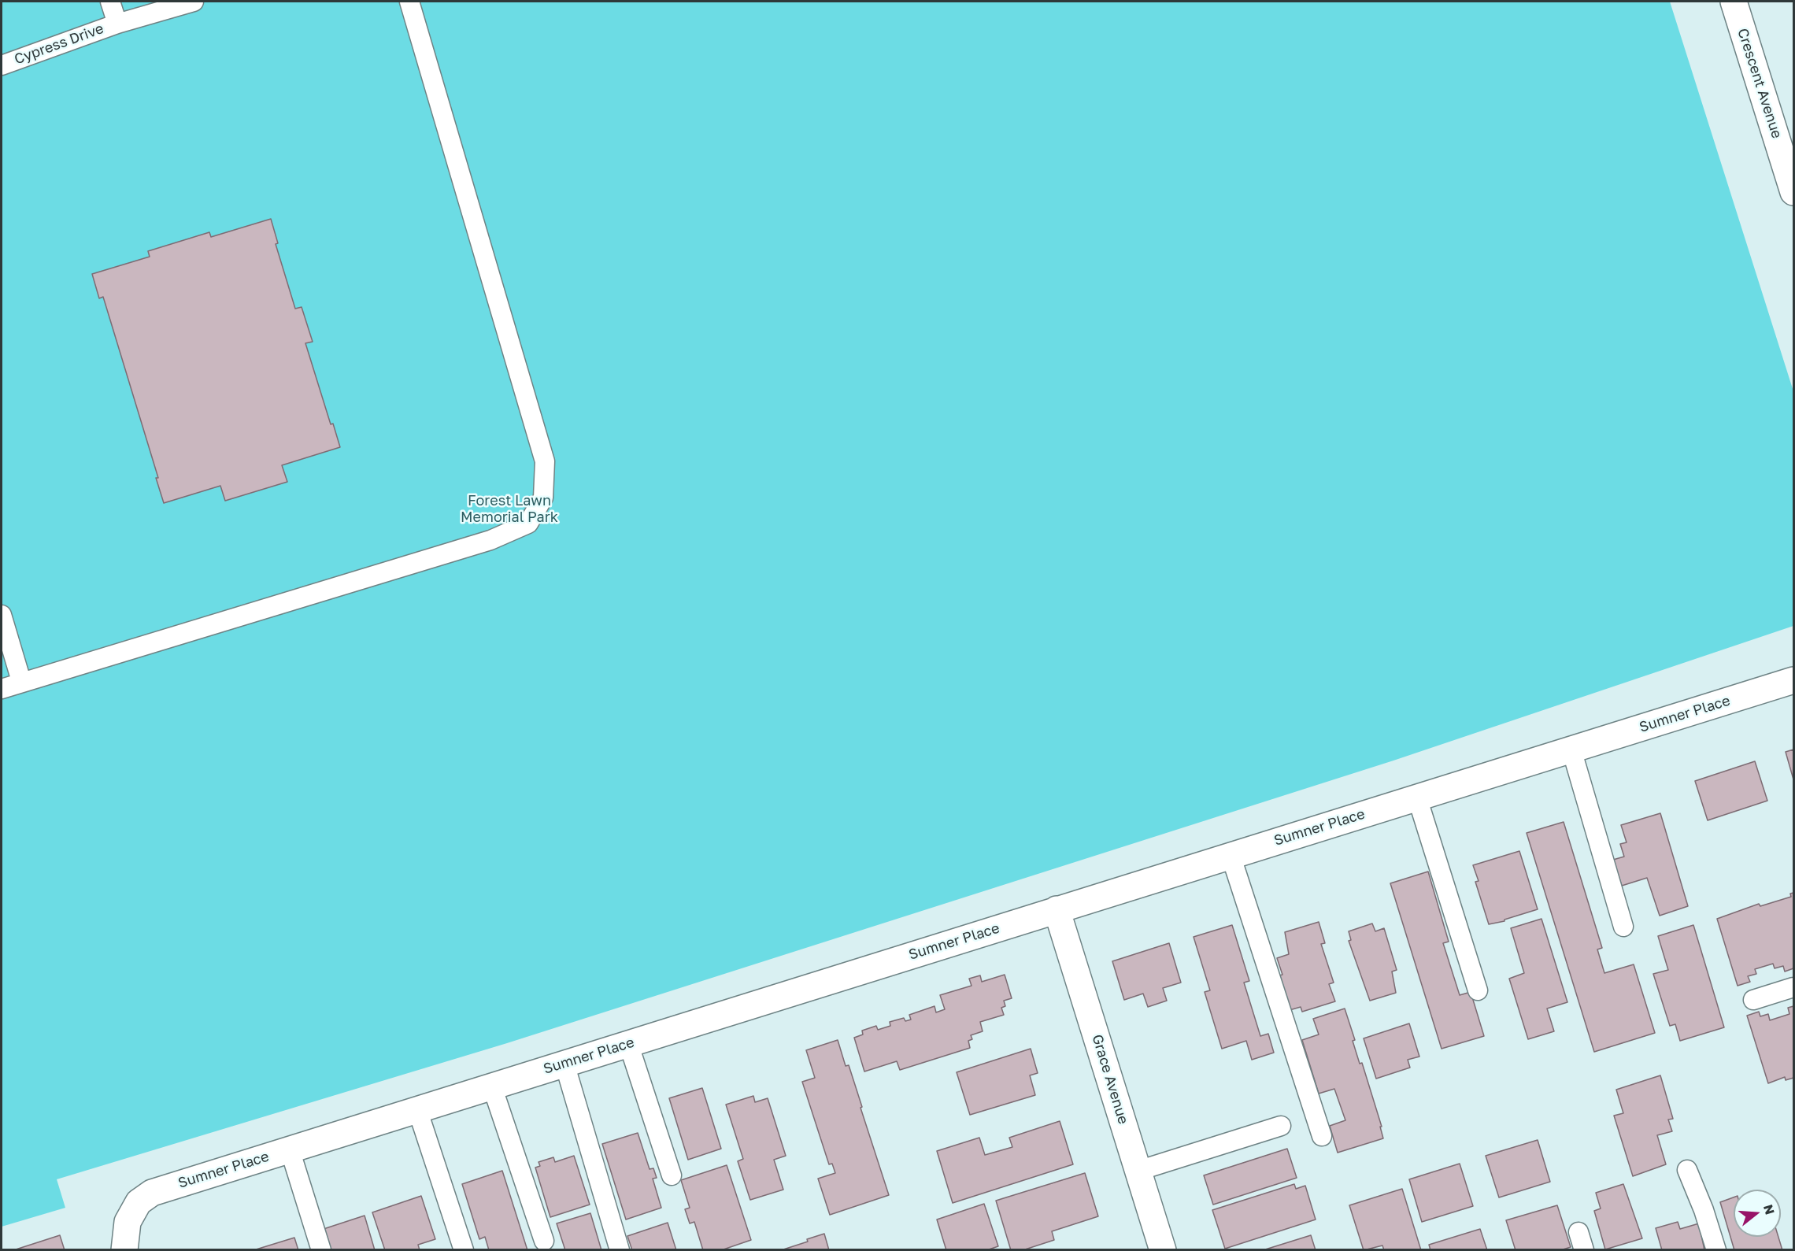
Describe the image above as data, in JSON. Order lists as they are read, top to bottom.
{
  "streets": {
    "street": ["Crescent Avenue", "Sumner Place", "Grace Avenue"],
    "lane": ["Cypress Drive"]
  },
  "crossings": [
    ["Sumner Place", "Grace Avenue"]
  ],
  "parks": ["Forest Lawn Memorial Park"],
  "north": "right"
}
